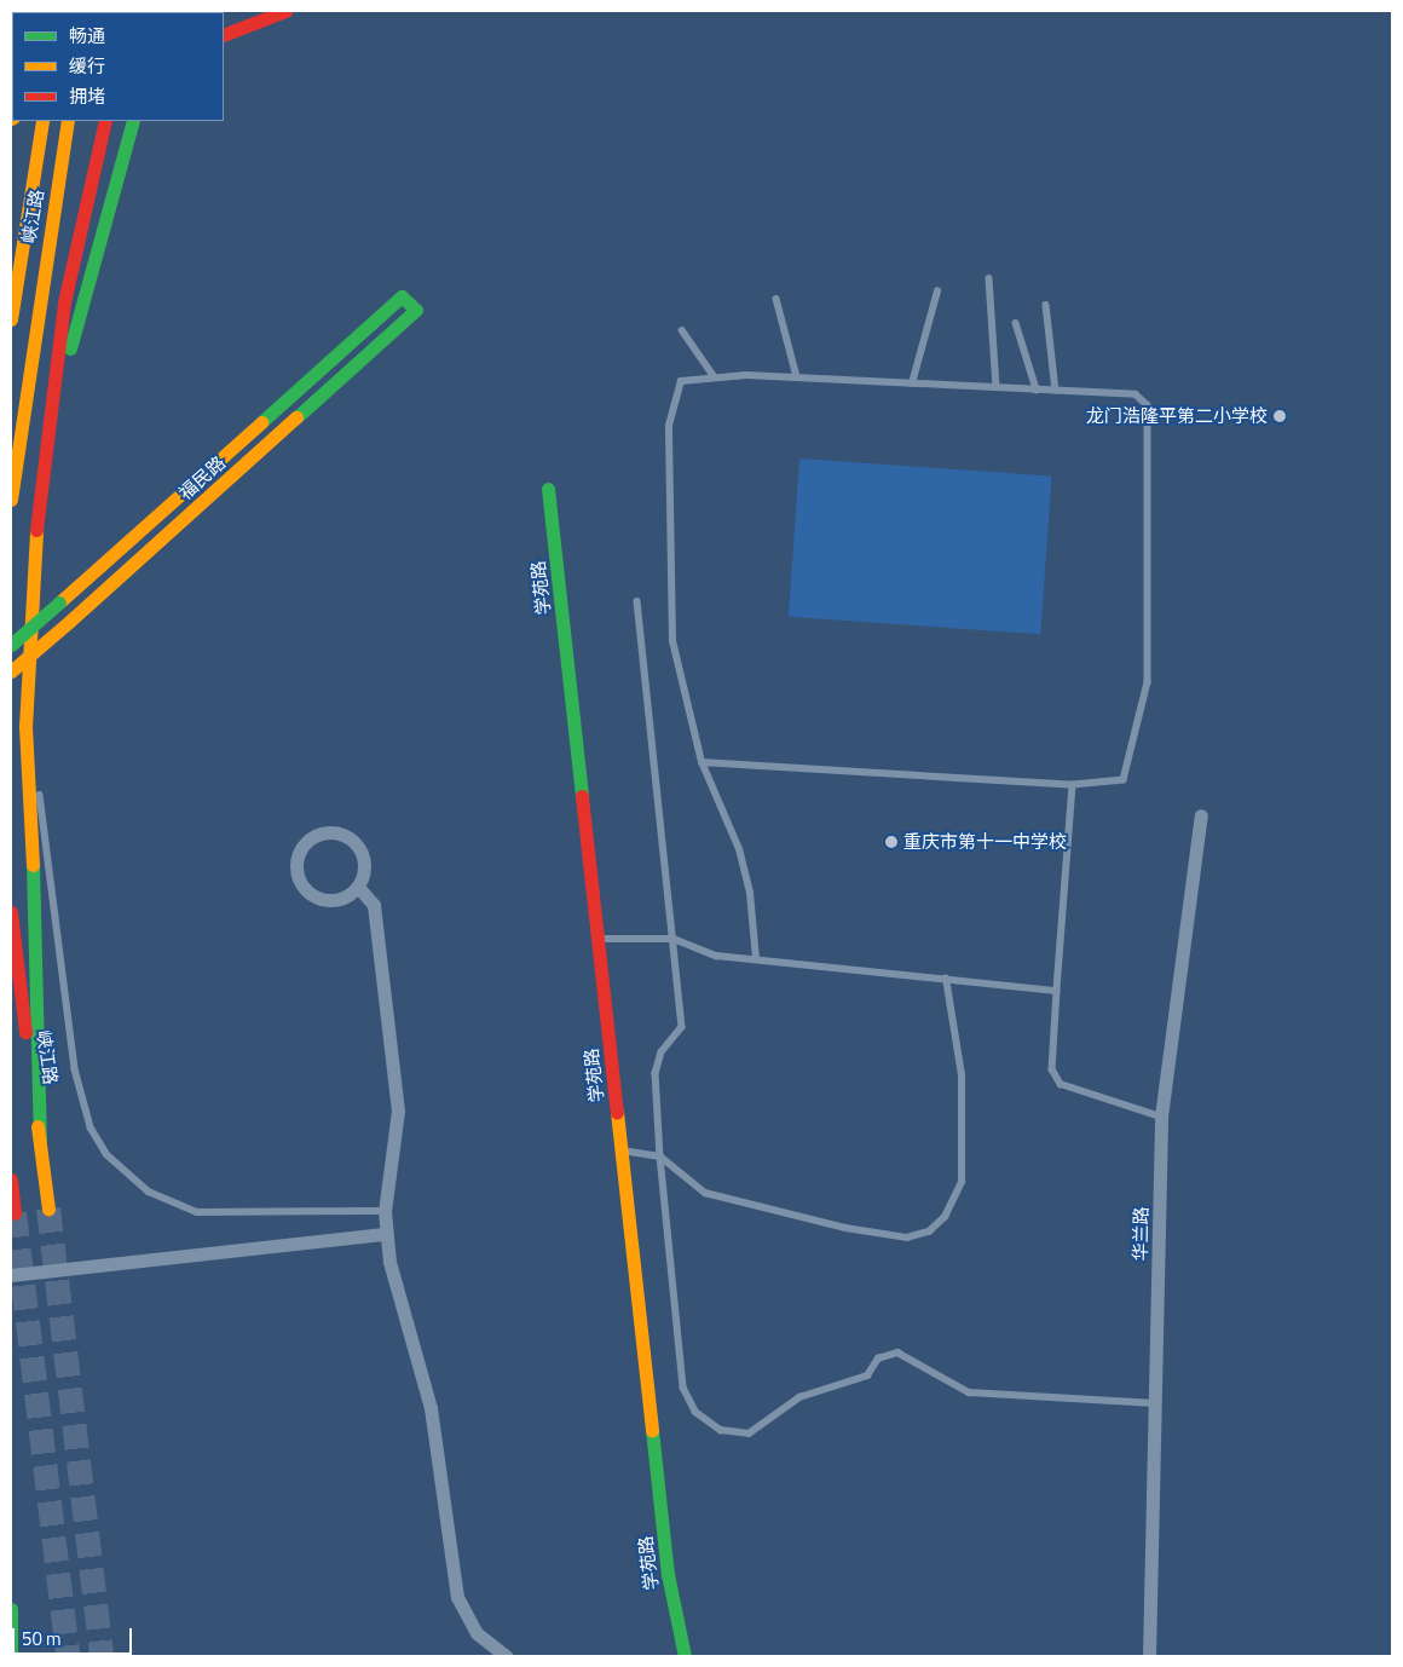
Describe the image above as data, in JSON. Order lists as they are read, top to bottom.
{
  "streets": {
    "main road": ["峡江路", "福民路", "学苑路"],
    "street": ["华兰路"]
  },
  "places": ["龙门浩隆平第二小学校", "重庆市第十一中学校"],
  "legend": ["畅通", "缓行", "拥堵"],
  "scale_bar": "50 m"
}
